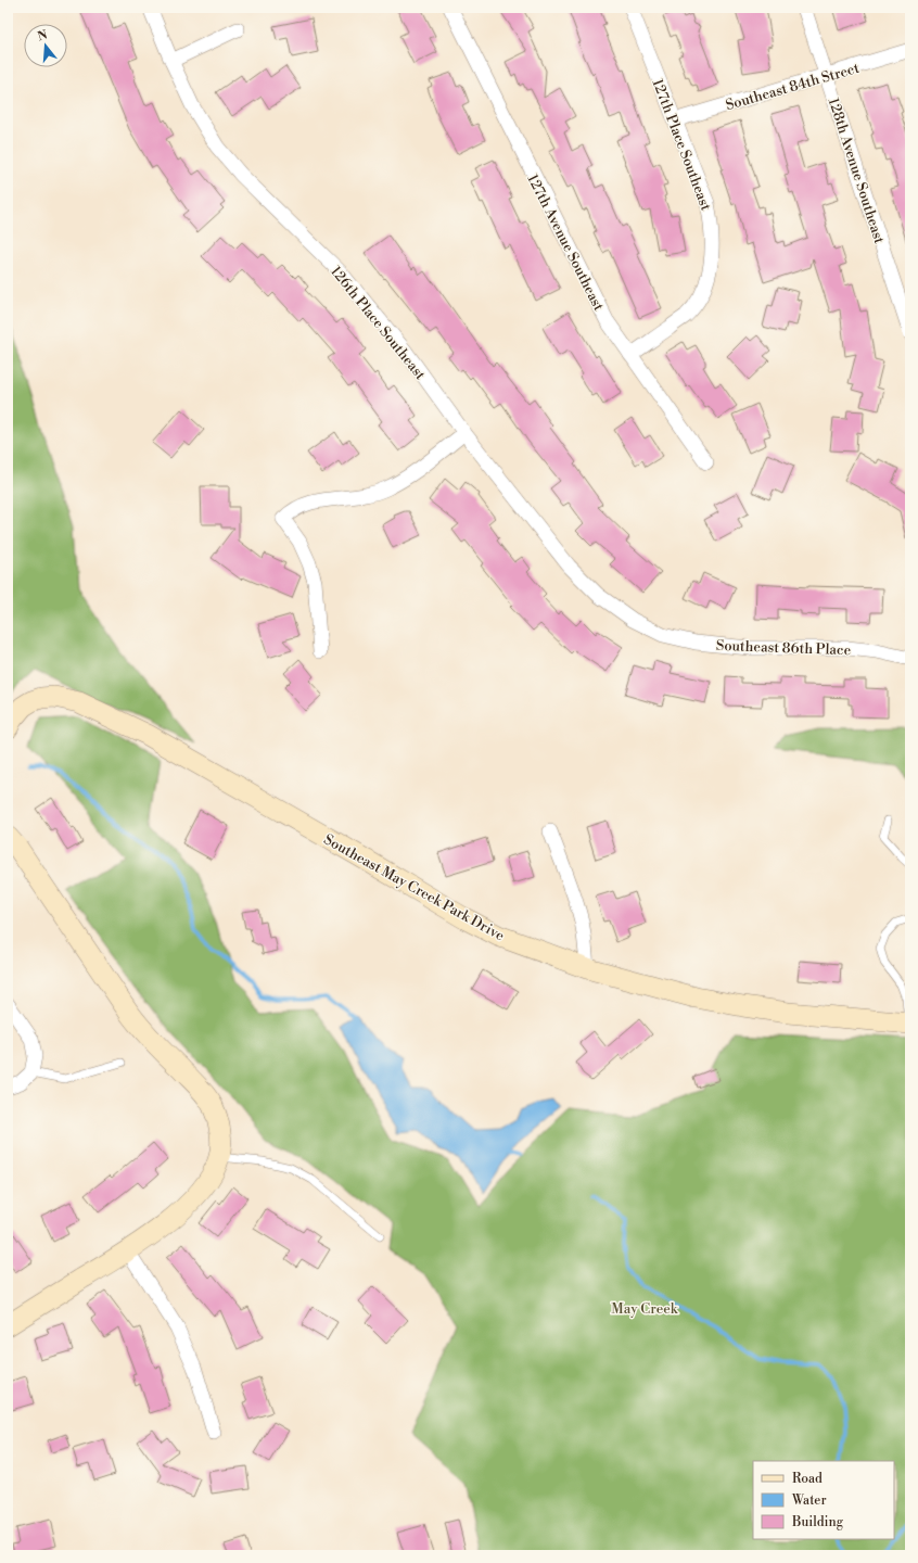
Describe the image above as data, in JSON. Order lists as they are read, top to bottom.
{
  "streets": {
    "street": [
      "Southeast 84th Street",
      "127th Place Southeast",
      "128th Avenue Southeast",
      "127th Avenue Southeast",
      "126th Place Southeast",
      "Southeast 86th Place",
      "Southeast May Creek Park Drive"
    ]
  },
  "crossings": [
    ["Southeast 84th Street", "127th Place Southeast"],
    ["Southeast 84th Street", "128th Avenue Southeast"],
    ["127th Place Southeast", "127th Avenue Southeast"],
    ["126th Place Southeast", "Southeast 86th Place"]
  ],
  "parks": ["May Creek"],
  "legend": ["Road", "Water", "Building"],
  "north": "top"
}
